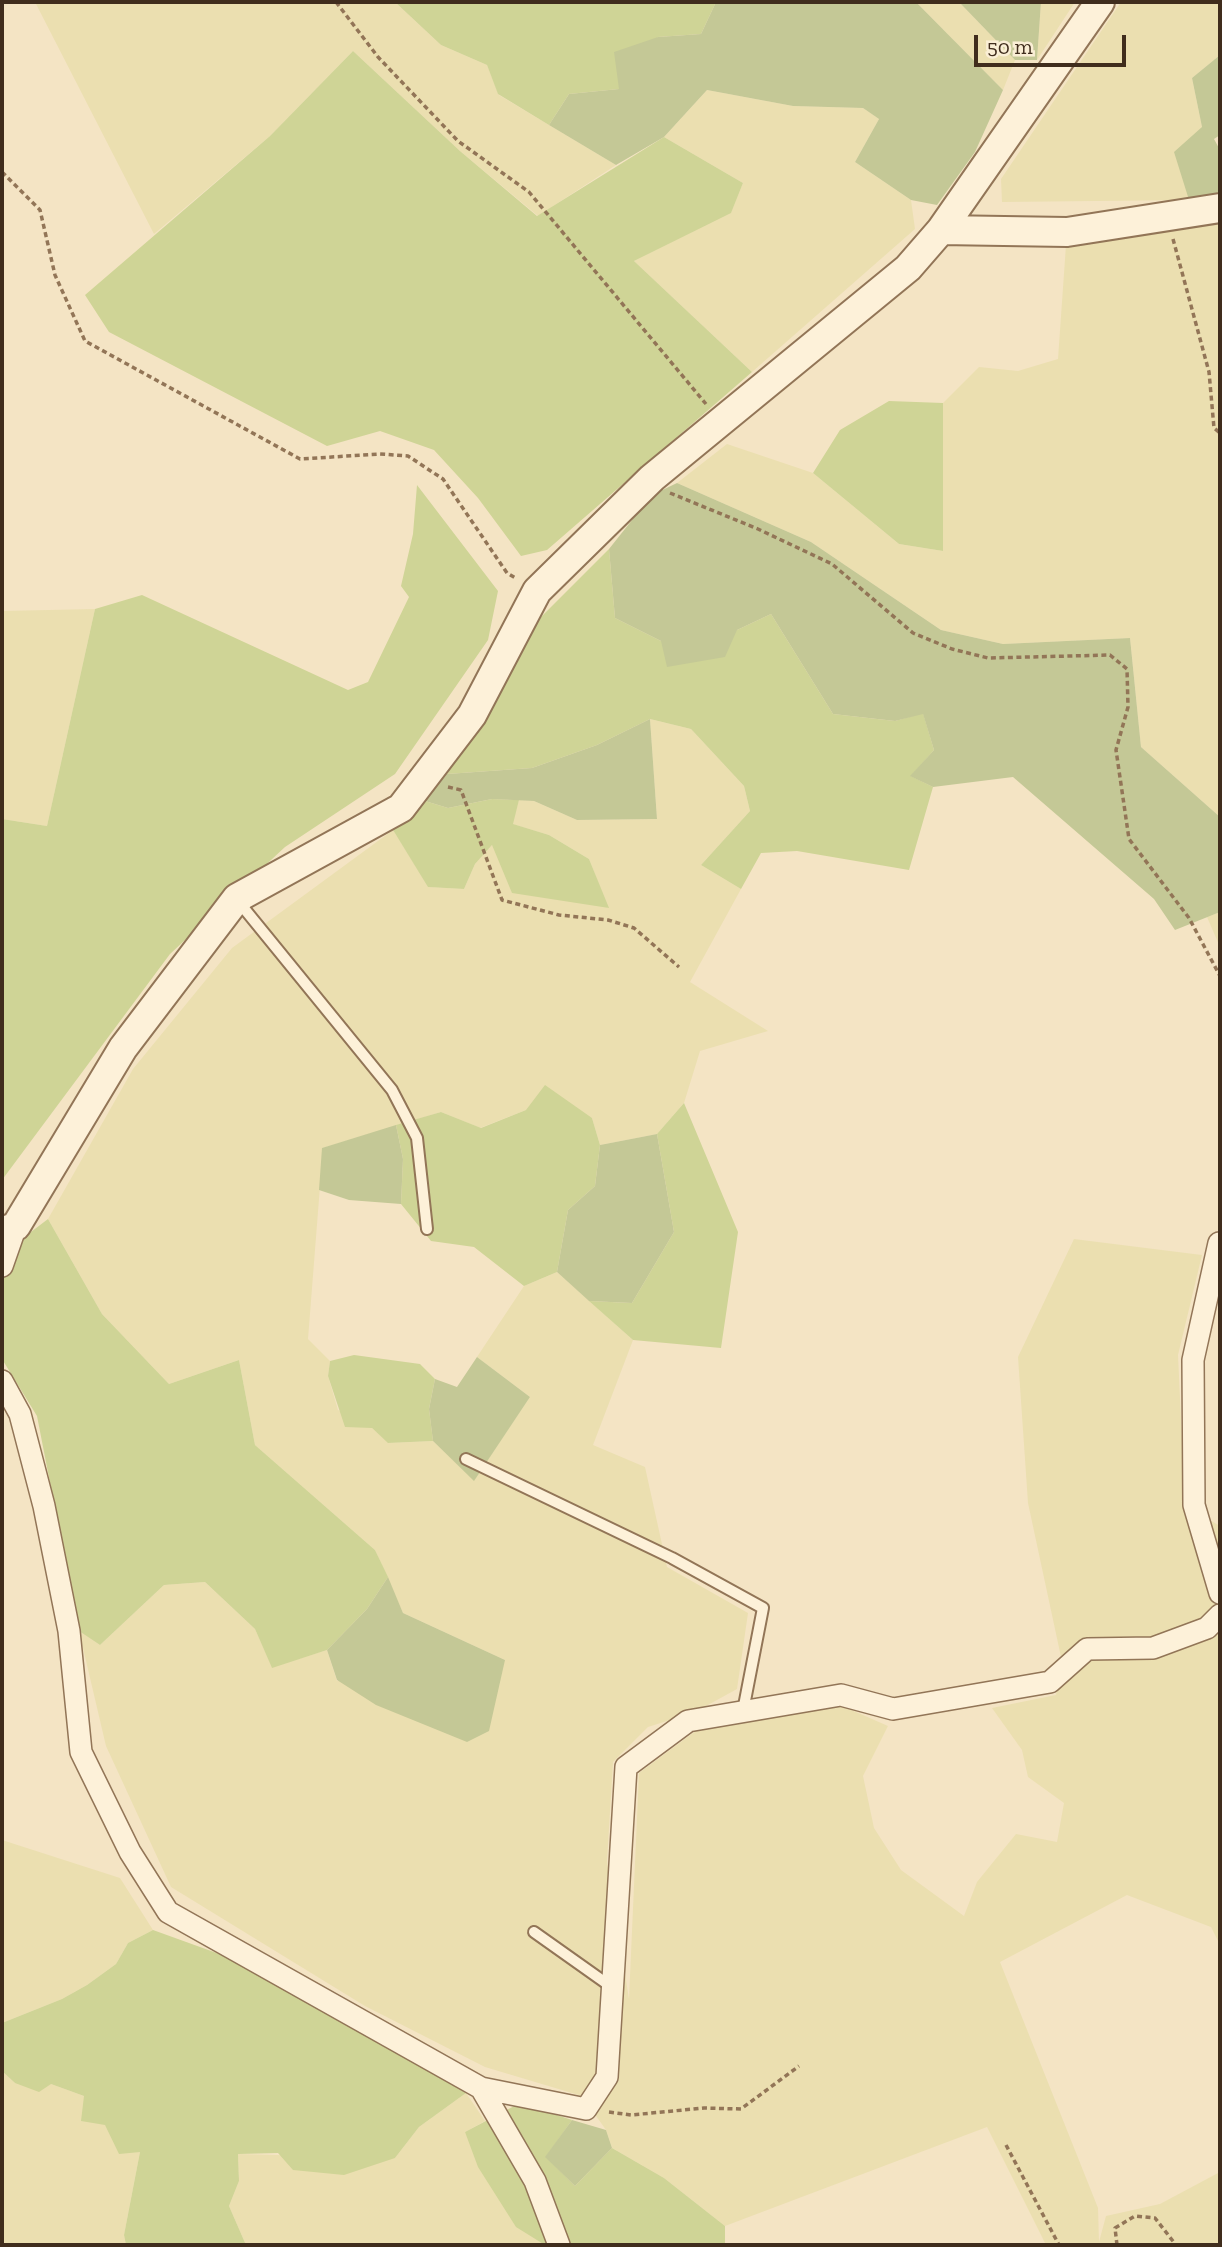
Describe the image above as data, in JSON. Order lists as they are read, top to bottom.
{
  "scale_bar": "50 m"
}
